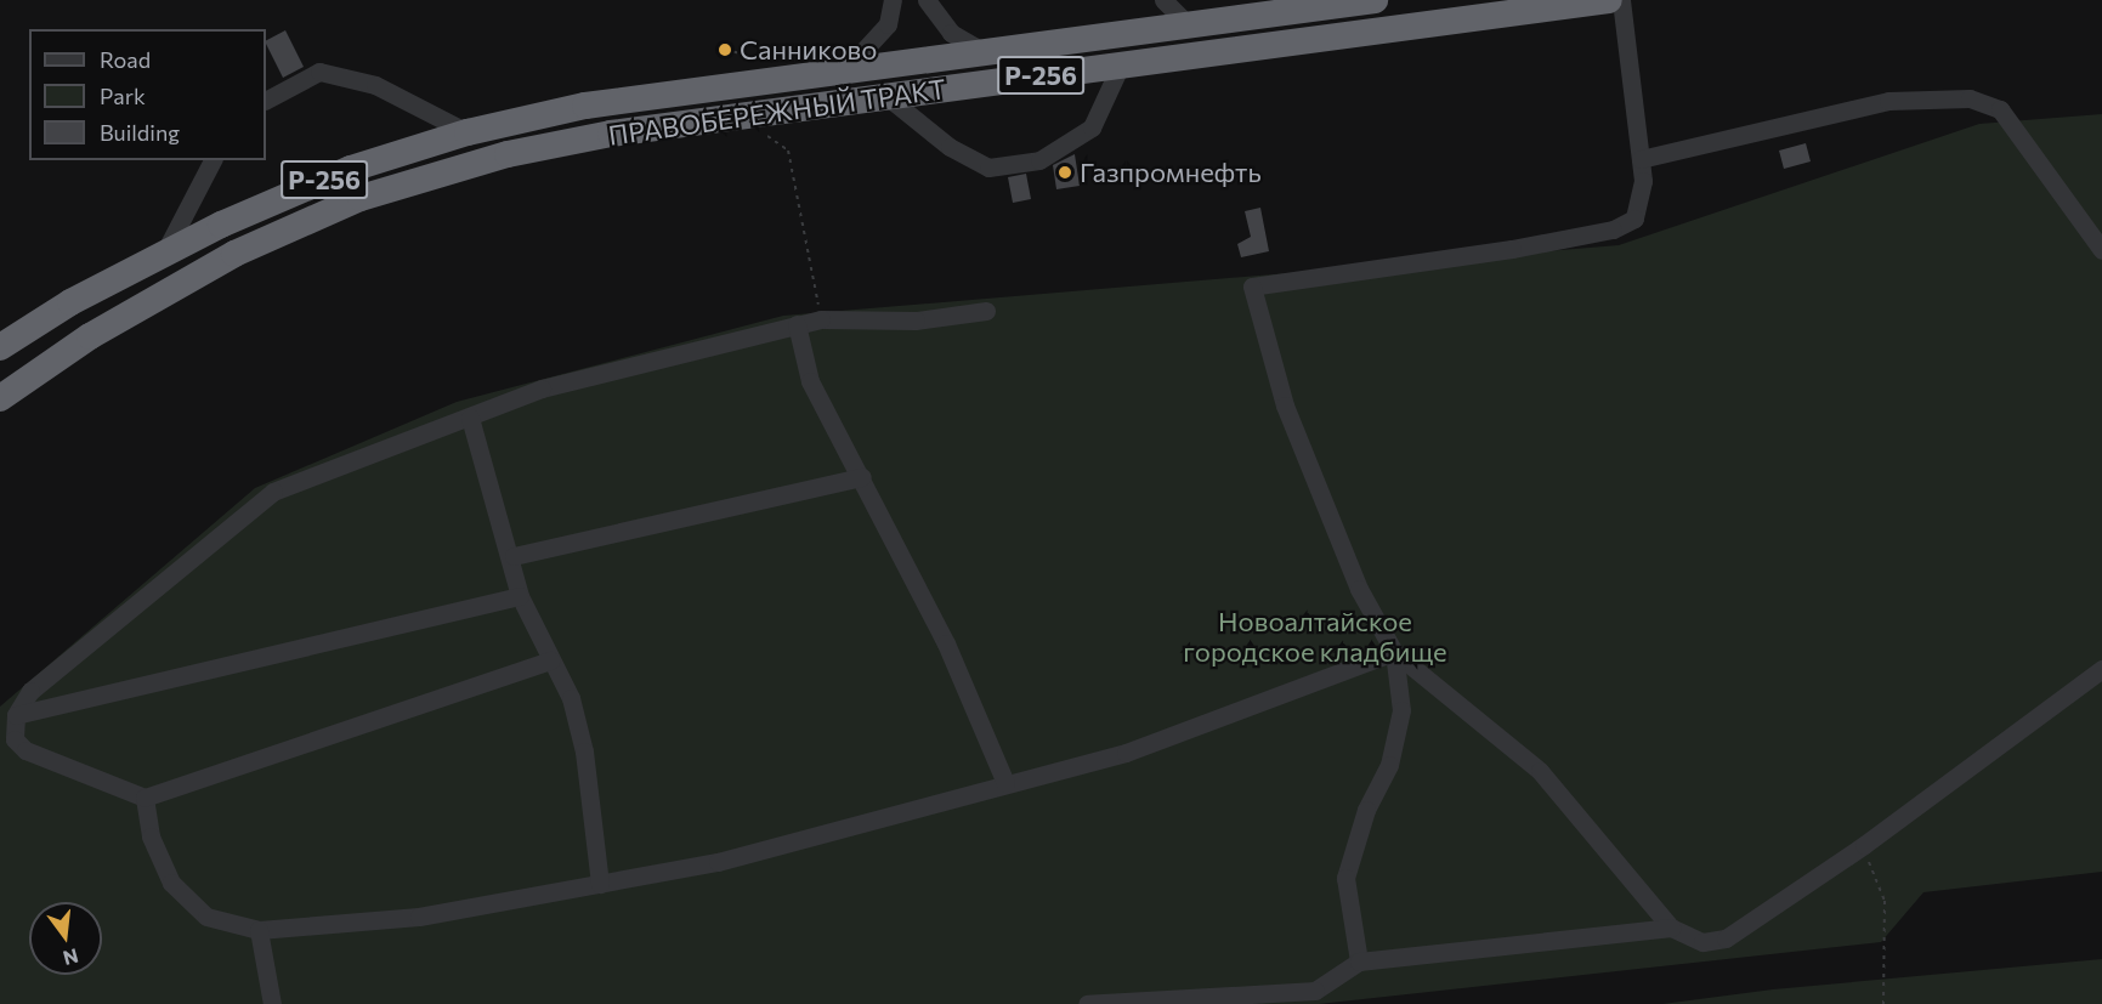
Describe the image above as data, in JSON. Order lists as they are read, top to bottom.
{
  "streets": {
    "highway": ["Р-256", "ПРАВОБЕРЕЖНЫЙ ТРАКТ"]
  },
  "parks": ["Новоалтайское городское кладбище"],
  "places": ["Санниково", "Газпромнефть"],
  "legend": ["Road", "Park", "Building"],
  "north": "bottom"
}
